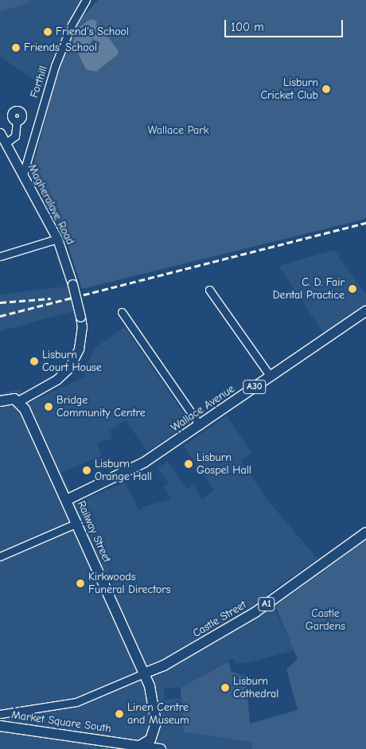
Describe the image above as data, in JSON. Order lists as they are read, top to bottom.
{
  "streets": {
    "main road": [
      "A30",
      "Wallace Avenue",
      "Railway Street",
      "A1",
      "Castle Street",
      "Market Square South"
    ],
    "street": ["Forthill", "Magheralave Road"]
  },
  "crossings": [
    ["Forthill", "Magheralave Road"],
    ["Magheralave Road", "Railway Street"],
    ["Wallace Avenue", "Railway Street"],
    ["Railway Street", "A1"],
    ["Railway Street", "Castle Street"],
    ["Railway Street", "Market Square South"],
    ["A1", "Castle Street"]
  ],
  "parks": ["Wallace Park", "Castle Gardens"],
  "places": [
    "Friend's School",
    "Friends' School",
    "Lisburn Cricket Club",
    "C. D. Fair Dental Practice",
    "Lisburn Court House",
    "Bridge Community Centre",
    "Lisburn Gospel Hall",
    "Lisburn Orange Hall",
    "Kirkwoods Funeral Directors",
    "Lisburn Cathedral",
    "Linen Centre and Museum"
  ],
  "scale_bar": "100 m"
}
